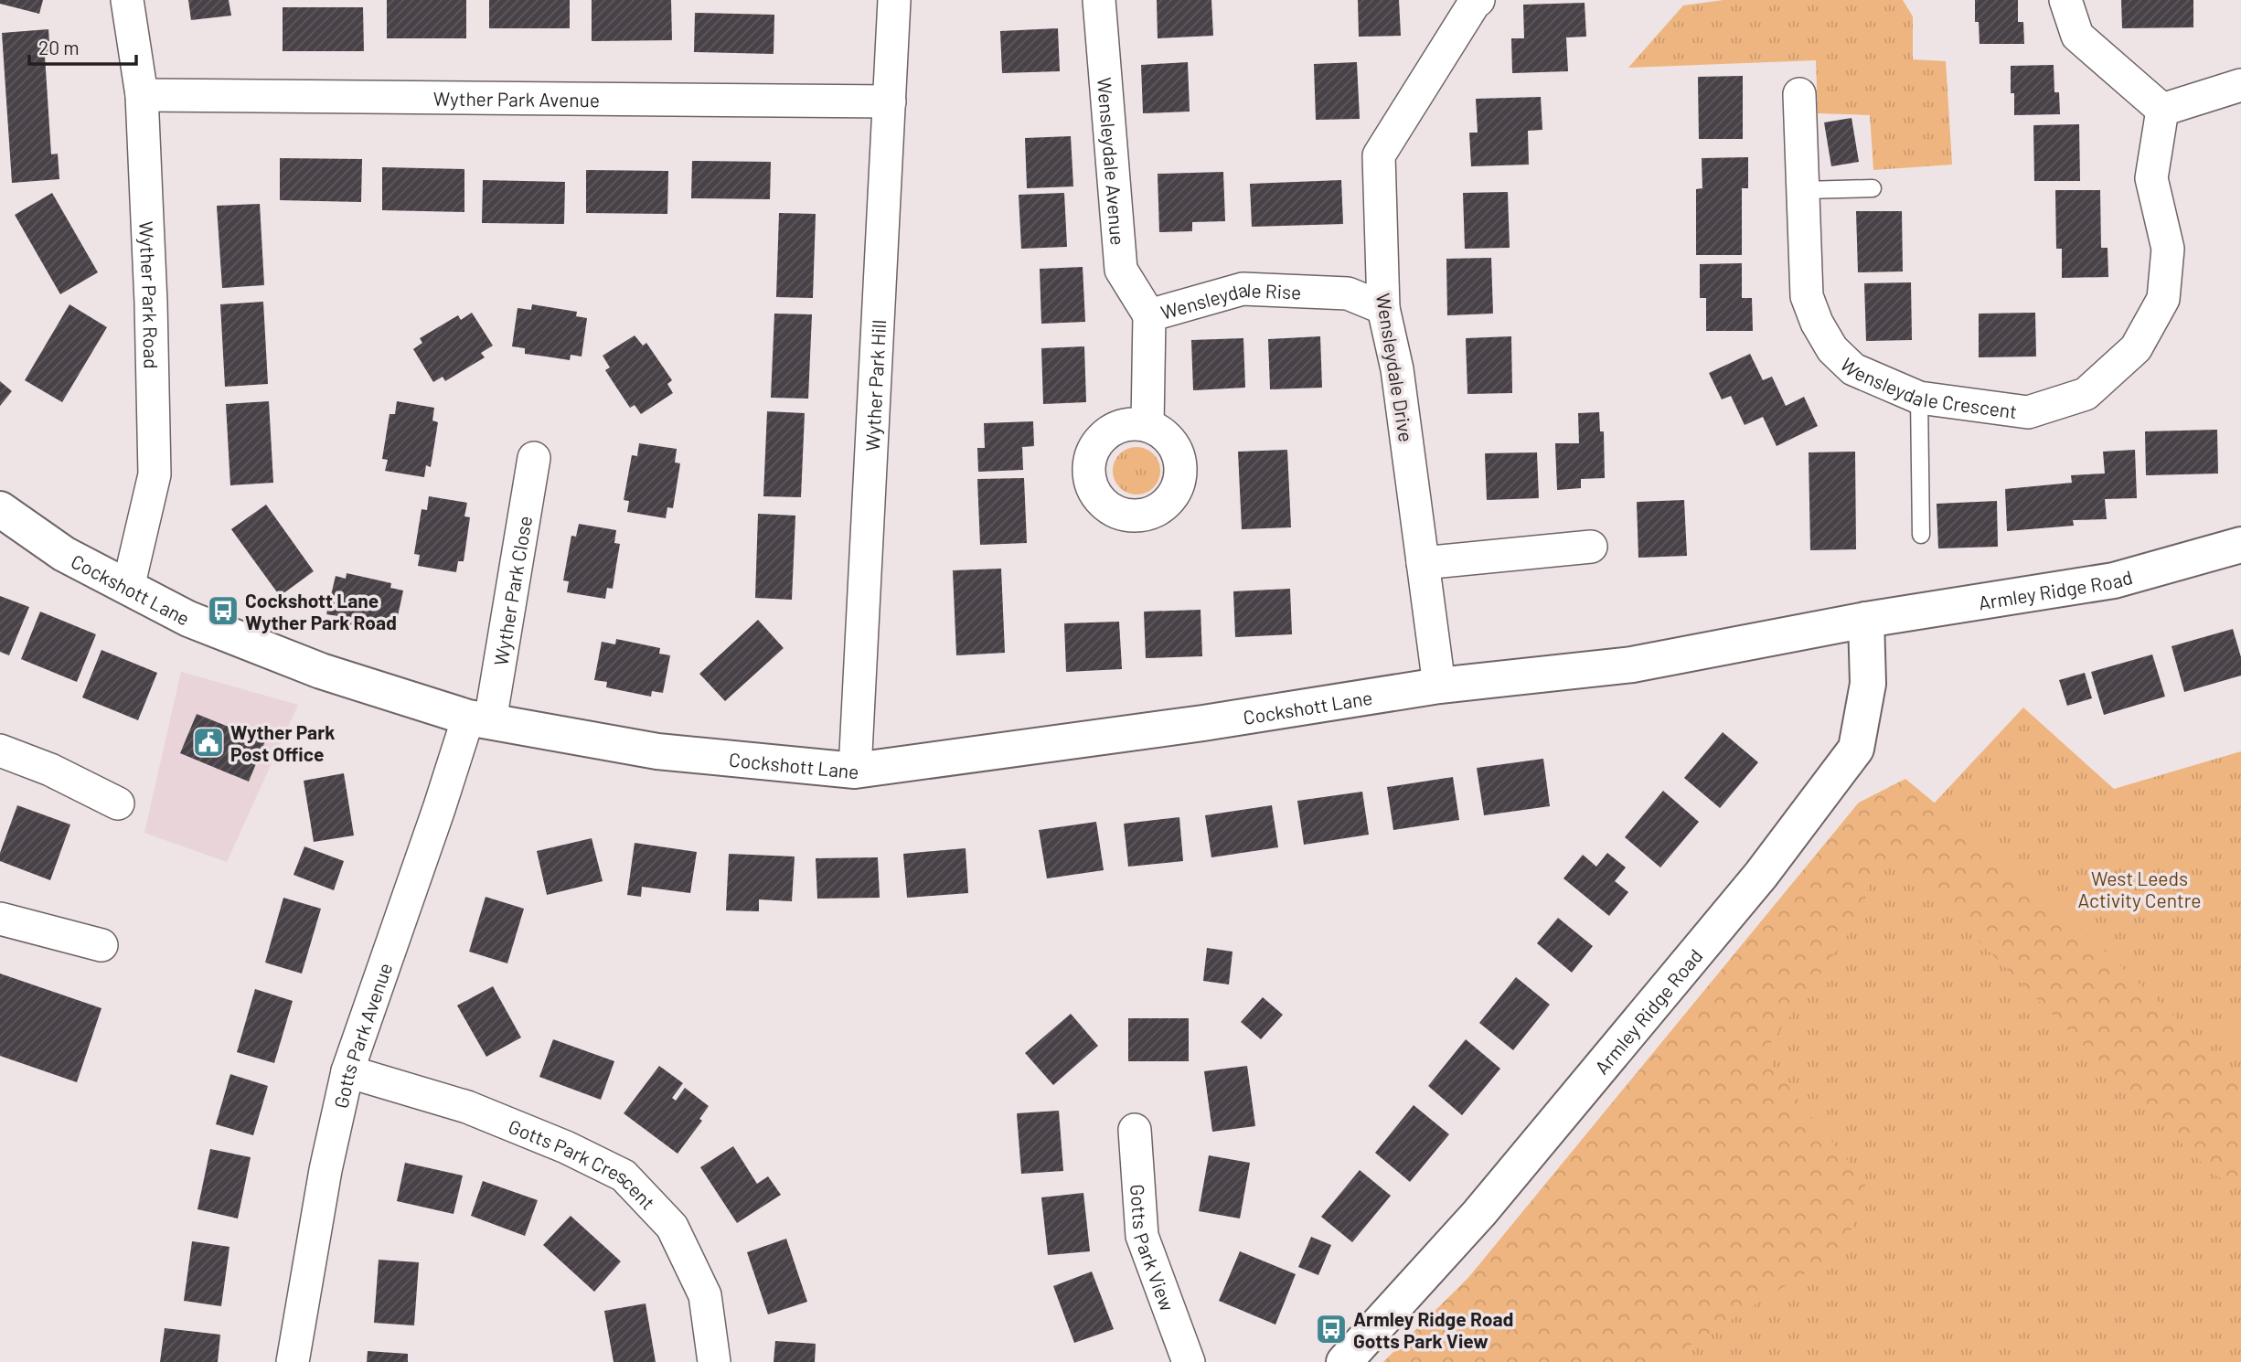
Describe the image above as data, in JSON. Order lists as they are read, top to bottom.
{
  "streets": {
    "street": [
      "Wyther Park Avenue",
      "Wensleydale Avenue",
      "Wyther Park Road",
      "Wensleydale Rise",
      "Wensleydale Drive",
      "Wensleydale Crescent",
      "Wyther Park Hill",
      "Armley Ridge Road",
      "Cockshott Lane",
      "Wyther Park Close",
      "Gotts Park Avenue",
      "Gotts Park Crescent",
      "Gotts Park View"
    ]
  },
  "crossings": [
    ["Wyther Park Avenue", "Wyther Park Road"],
    ["Wyther Park Avenue", "Wyther Park Hill"],
    ["Wensleydale Avenue", "Wensleydale Rise"],
    ["Wyther Park Road", "Cockshott Lane"],
    ["Wensleydale Rise", "Wensleydale Drive"],
    ["Wensleydale Drive", "Cockshott Lane"],
    ["Wyther Park Hill", "Cockshott Lane"],
    ["Armley Ridge Road", "Cockshott Lane"],
    ["Cockshott Lane", "Wyther Park Close"],
    ["Cockshott Lane", "Gotts Park Avenue"],
    ["Wyther Park Close", "Gotts Park Avenue"],
    ["Gotts Park Avenue", "Gotts Park Crescent"]
  ],
  "parks": ["West Leeds Activity Centre"],
  "places": {
    "bus stop": ["Cockshott Lane Wyther Park Road", "Armley Ridge Road Gotts Park View"],
    "public building": ["Wyther Park Post Office"]
  },
  "scale_bar": "20 m"
}
